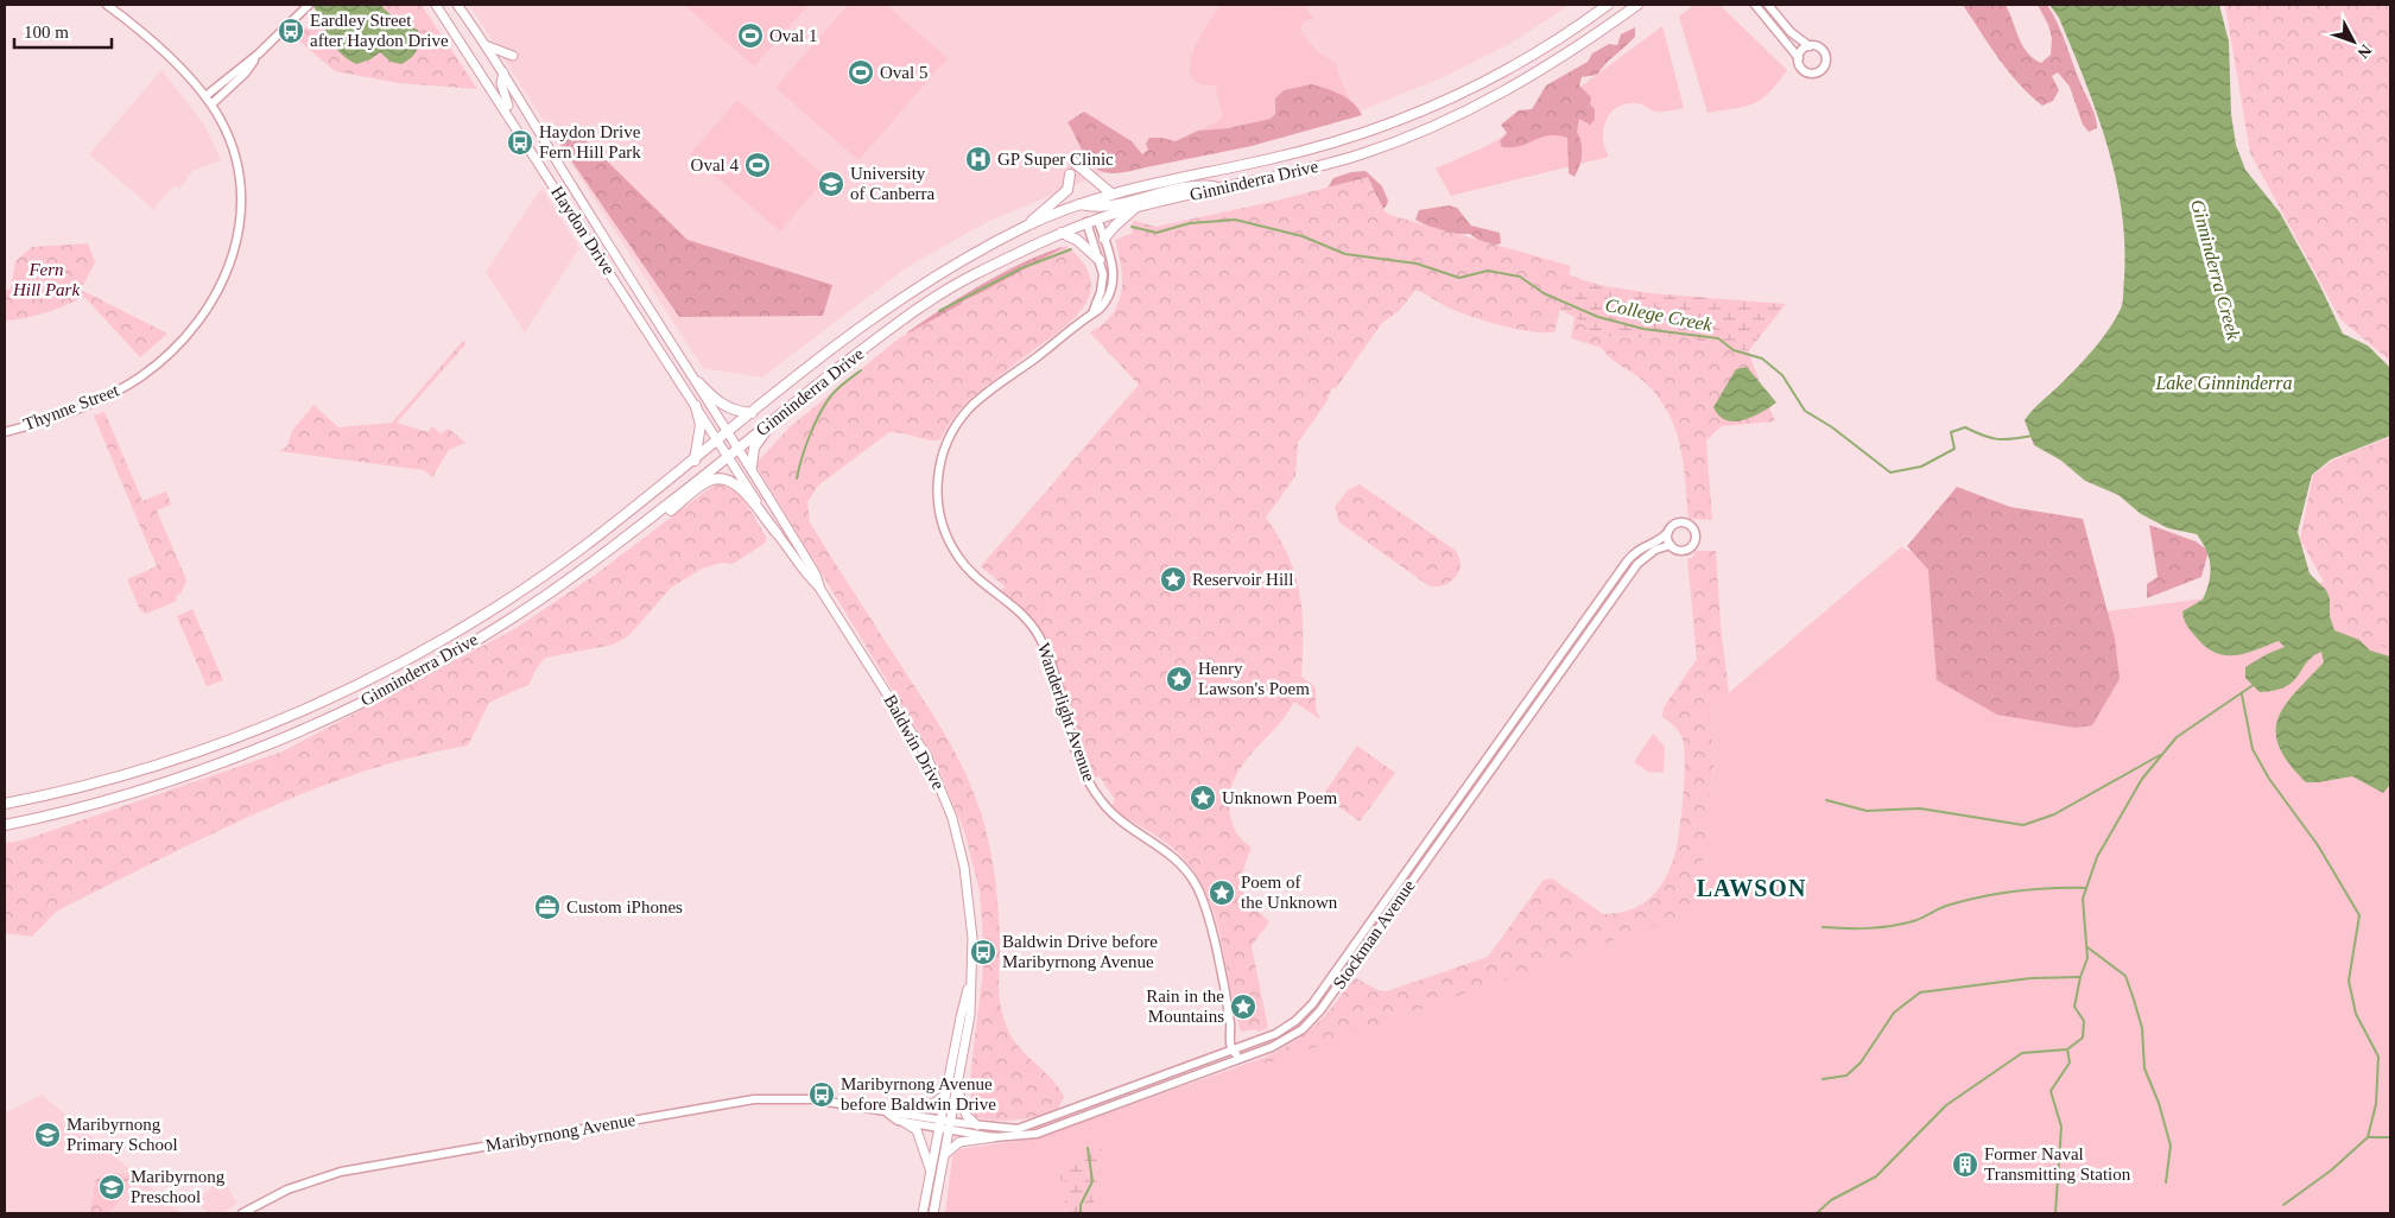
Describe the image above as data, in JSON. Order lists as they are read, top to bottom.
{
  "streets": {
    "main road": ["Ginninderra Drive", "Haydon Drive", "Baldwin Drive"],
    "street": [
      "Thynne Street",
      "Wanderlight Avenue",
      "Stockman Avenue",
      "Maribyrnong Avenue"
    ]
  },
  "crossings": [
    ["Ginninderra Drive", "Haydon Drive"],
    ["Ginninderra Drive", "Wanderlight Avenue"],
    ["Ginninderra Drive", "Baldwin Drive"],
    ["Haydon Drive", "Baldwin Drive"],
    ["Wanderlight Avenue", "Stockman Avenue"],
    ["Baldwin Drive", "Stockman Avenue"],
    ["Baldwin Drive", "Maribyrnong Avenue"]
  ],
  "districts": ["LAWSON"],
  "water": ["Ginninderra Creek", "College Creek", "Lake Ginninderra"],
  "parks": ["Fern Hill Park"],
  "places": {
    "bus stop": [
      "Eardley Street after Haydon Drive",
      "Haydon Drive Fern Hill Park",
      "Baldwin Drive before Maribyrnong Avenue",
      "Maribyrnong Avenue before Baldwin Drive"
    ],
    "sports": ["Oval 1", "Oval 5", "Oval 4"],
    "hospital": ["GP Super Clinic"],
    "school or university": ["University of Canberra", "Maribyrnong Primary School", "Maribyrnong Preschool"],
    "place": [
      "Reservoir Hill",
      "Henry Lawson's Poem",
      "Unknown Poem",
      "Poem of the Unknown",
      "Rain in the Mountains"
    ],
    "office": ["Custom iPhones"],
    "building": ["Former Naval Transmitting Station"]
  },
  "scale_bar": "100 m",
  "north": "bottom right"
}
